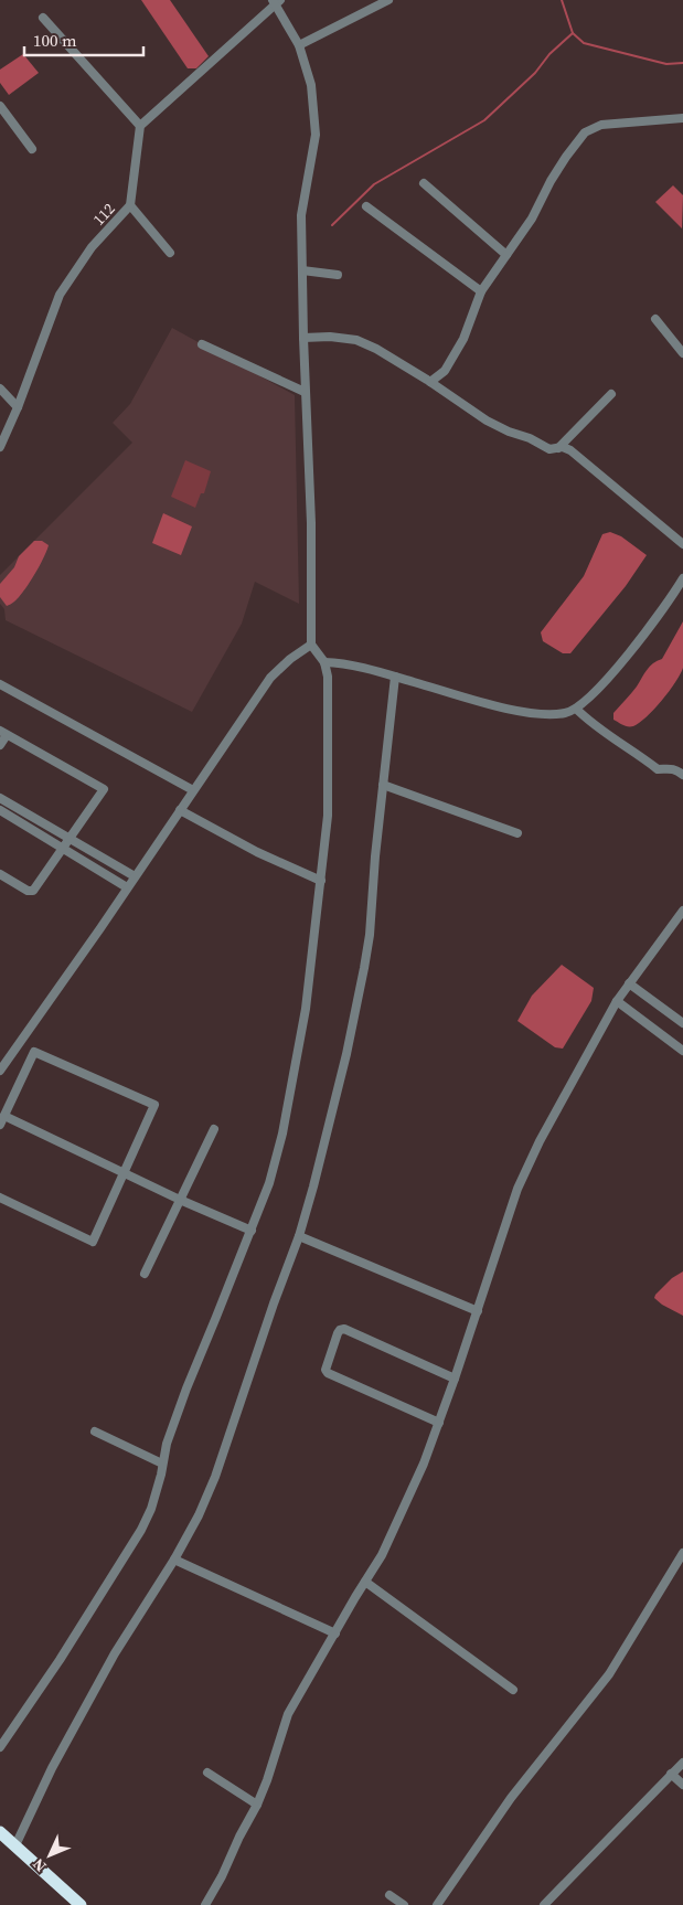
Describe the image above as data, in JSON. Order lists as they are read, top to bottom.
{
  "streets": {
    "street": ["112"]
  },
  "scale_bar": "100 m",
  "north": "bottom left"
}
